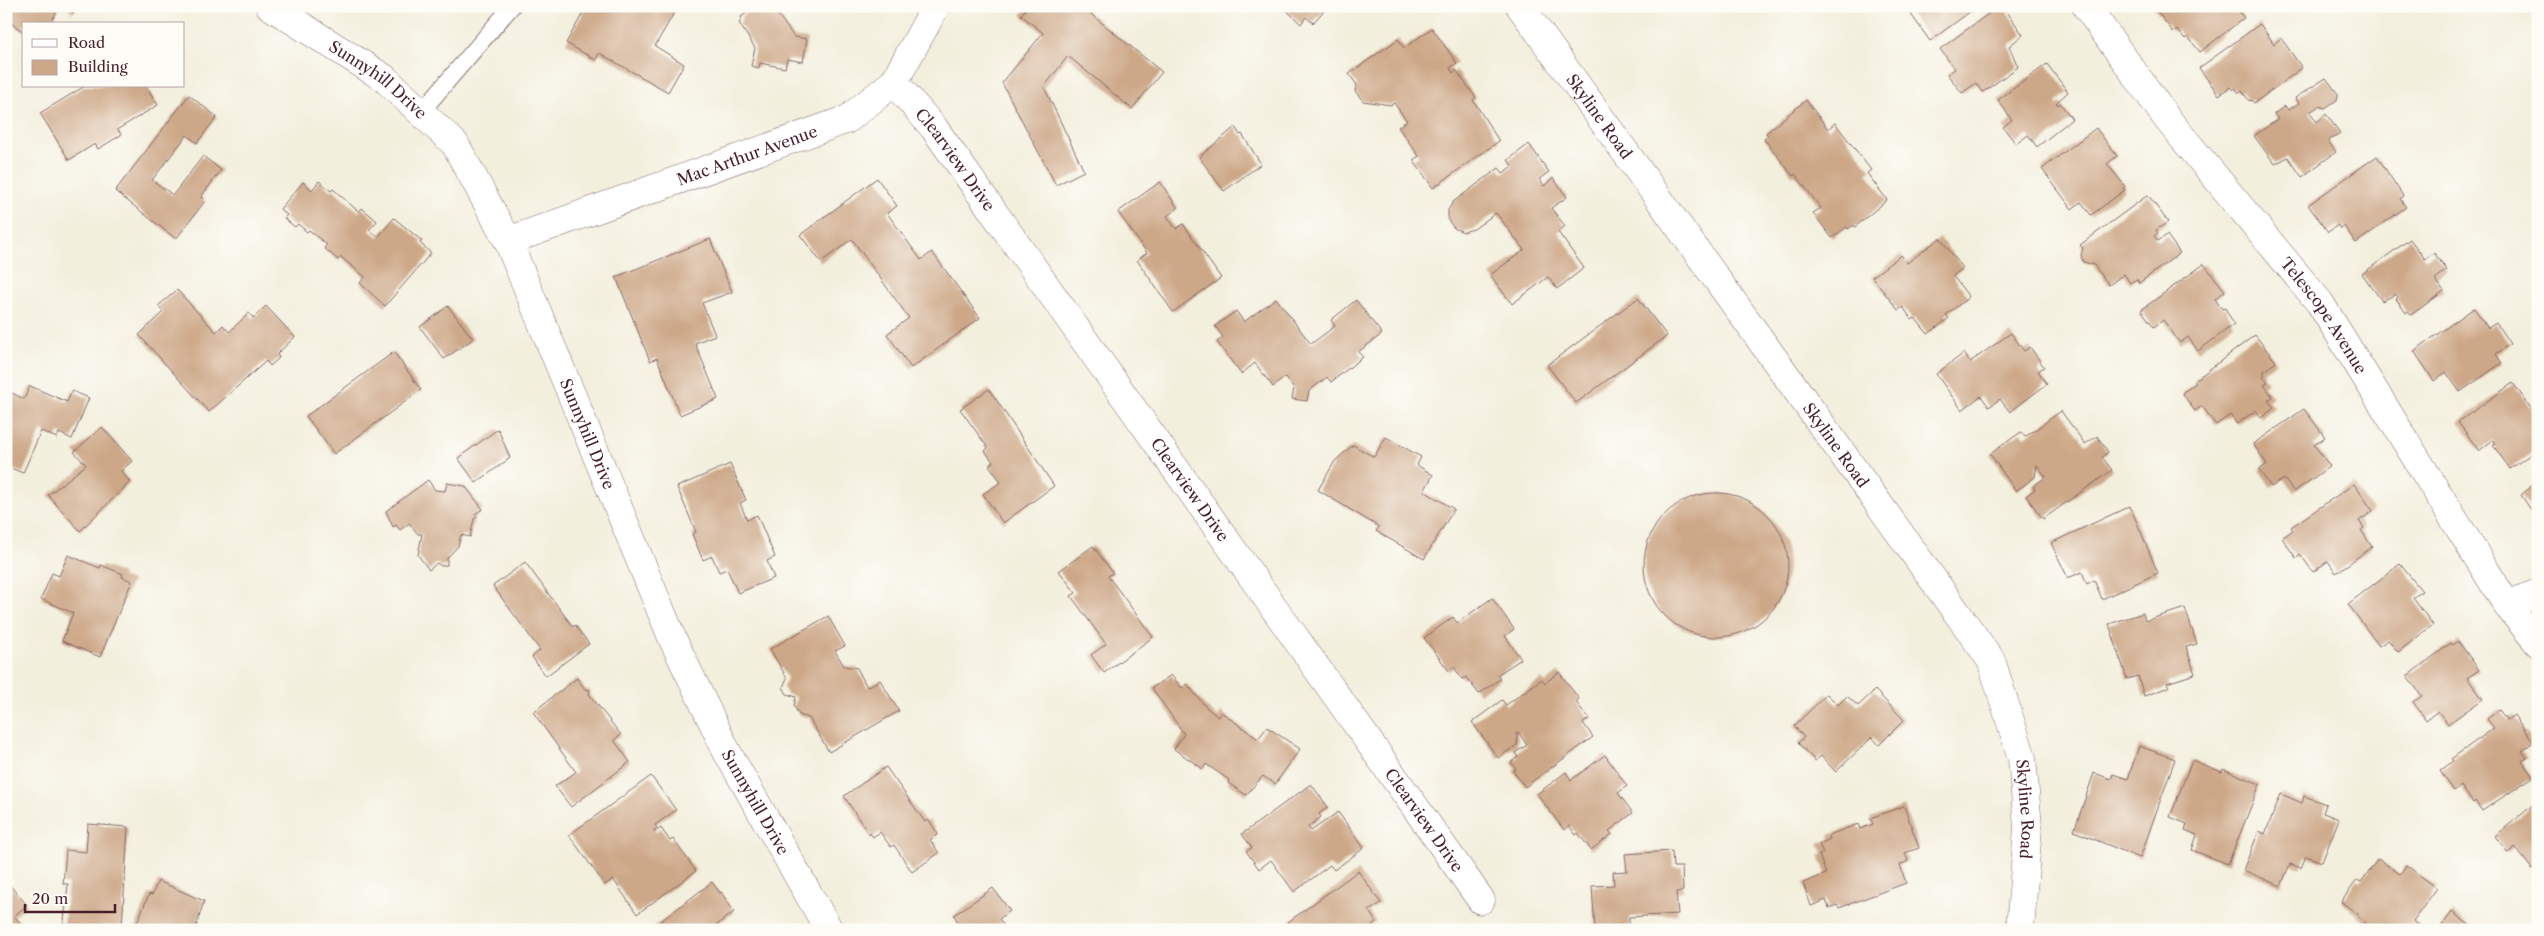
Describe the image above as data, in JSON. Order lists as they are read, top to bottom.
{
  "streets": {
    "street": [
      "Sunnyhill Drive",
      "Skyline Road",
      "Mac Arthur Avenue",
      "Clearview Drive",
      "Telescope Avenue"
    ]
  },
  "crossings": [
    ["Sunnyhill Drive", "Mac Arthur Avenue"],
    ["Mac Arthur Avenue", "Clearview Drive"]
  ],
  "legend": ["Road", "Building"],
  "scale_bar": "20 m"
}
